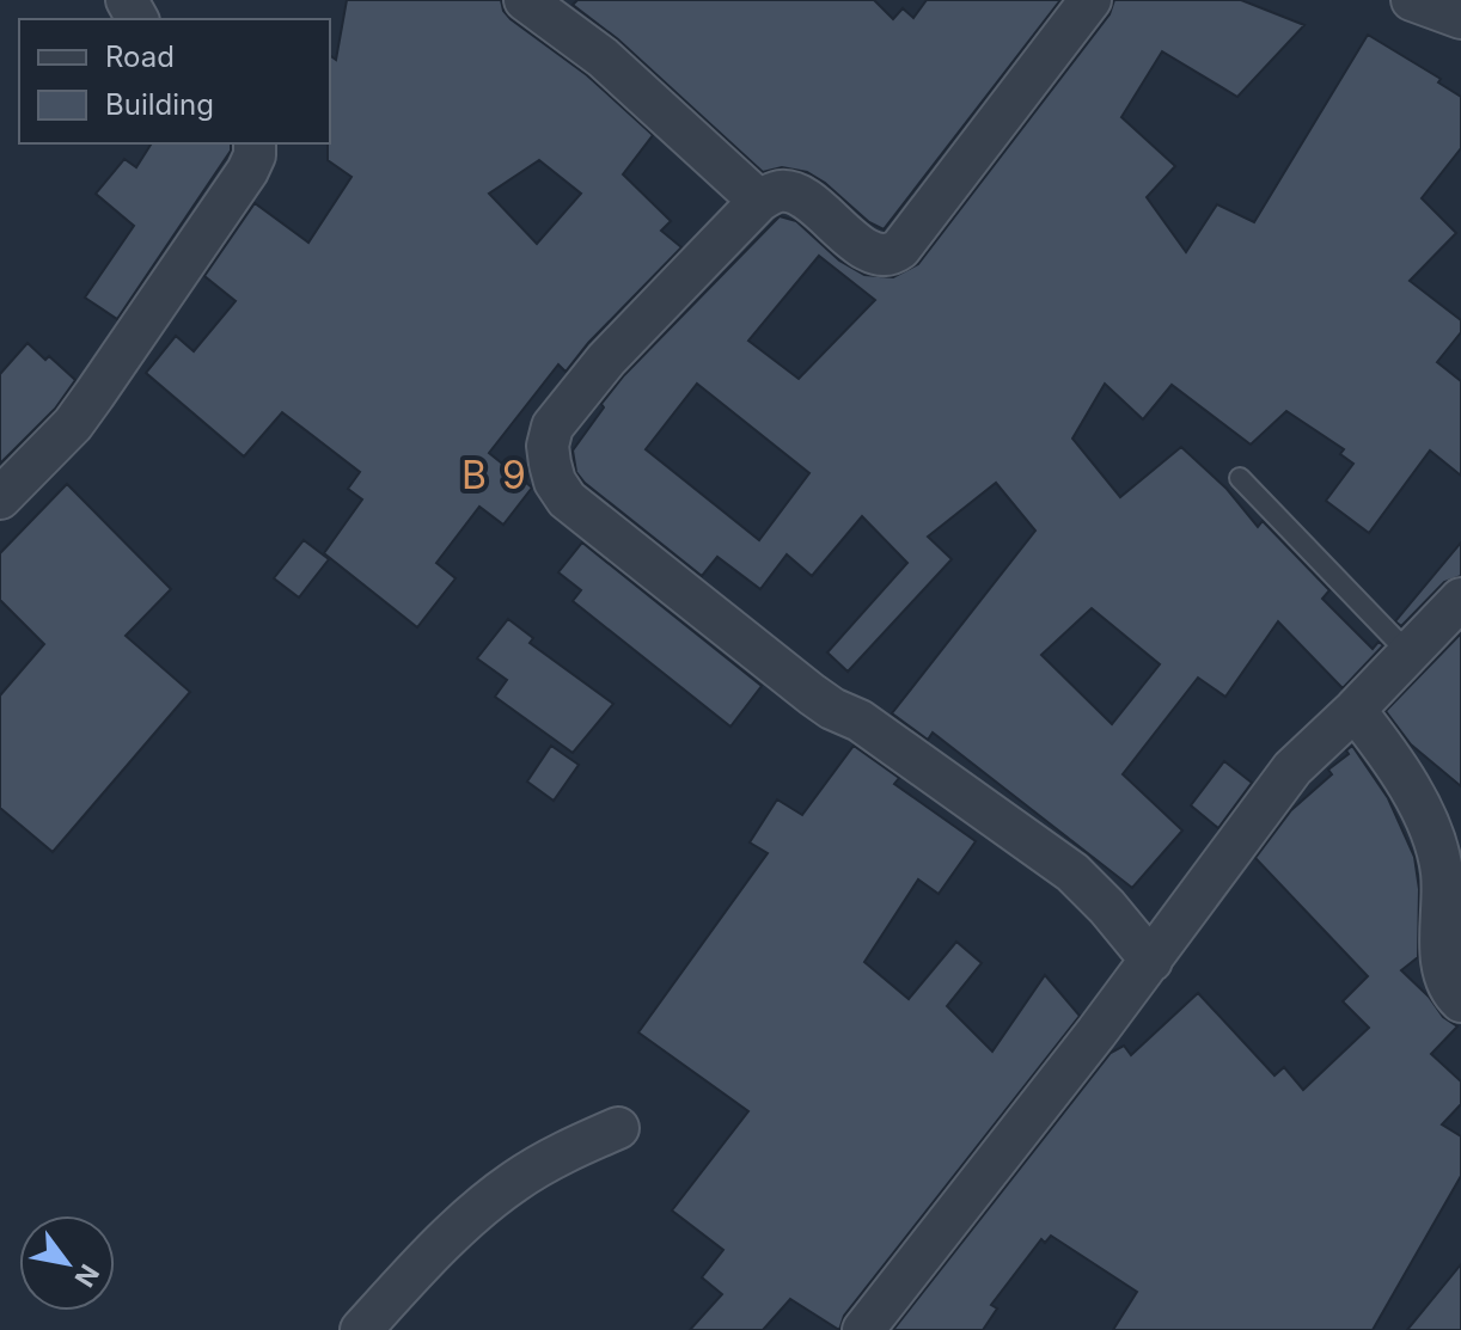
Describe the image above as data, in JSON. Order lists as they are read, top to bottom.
{
  "districts": ["B 9"],
  "legend": ["Road", "Building"],
  "north": "bottom right"
}
